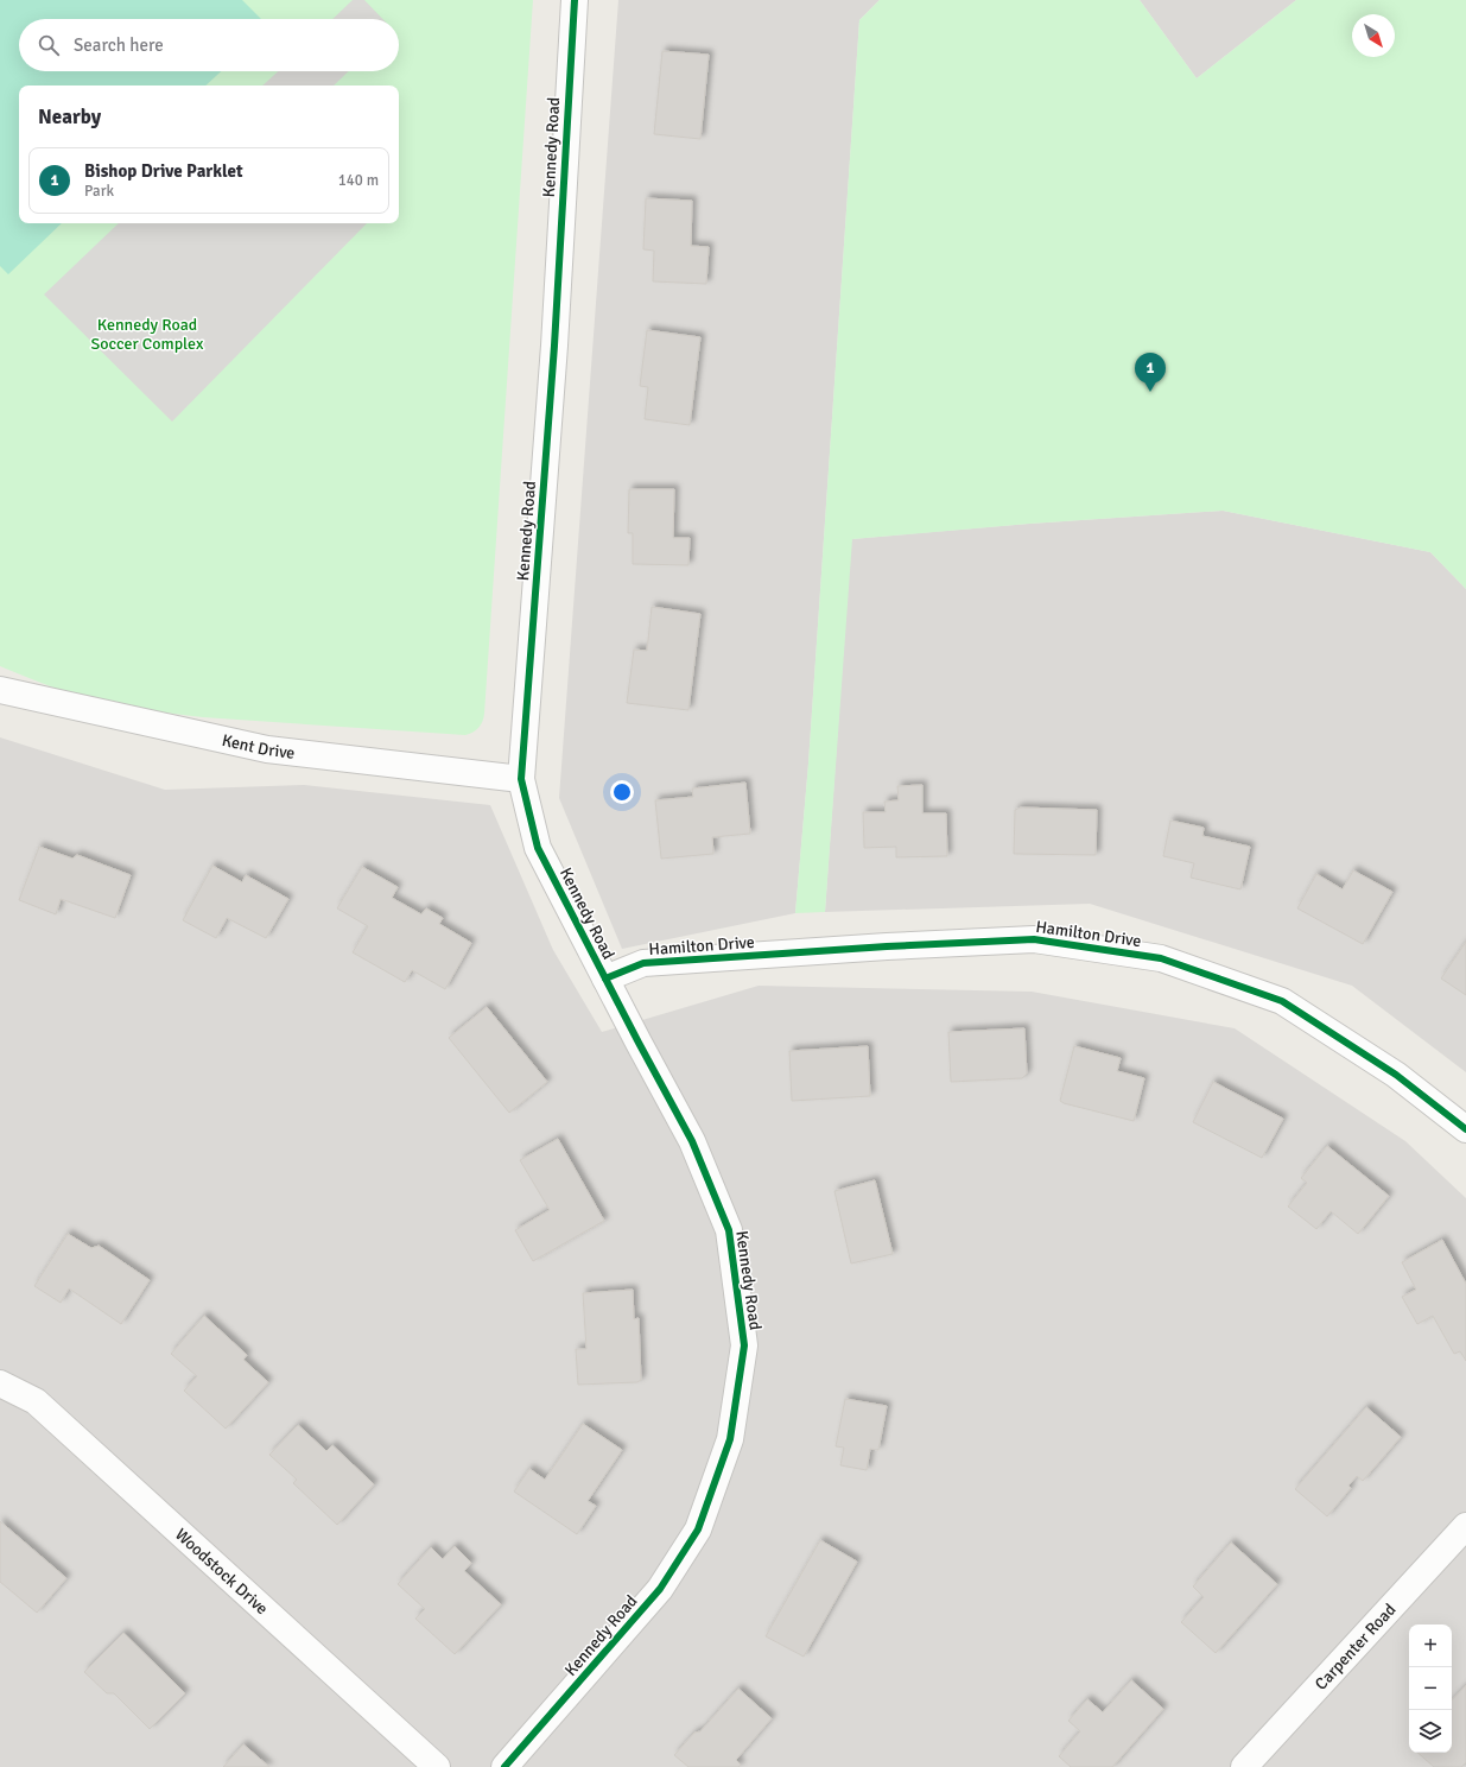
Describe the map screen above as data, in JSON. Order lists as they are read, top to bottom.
{
  "streets": {
    "street": [
      "Kennedy Road",
      "Kent Drive",
      "Hamilton Drive",
      "Woodstock Drive",
      "Carpenter Road"
    ]
  },
  "crossings": [
    ["Kennedy Road", "Kent Drive"],
    ["Kennedy Road", "Hamilton Drive"]
  ],
  "parks": ["Kennedy Road Soccer Complex"],
  "north": "bottom right",
  "page": {
    "search": "Search here",
    "heading": "Nearby",
    "list": [
      {
        "mark": "1",
        "name": "Bishop Drive Parklet",
        "note": "Park",
        "value": "140 m"
      }
    ],
    "pins": "1",
    "map_buttons": ["+", "−"]
  }
}
